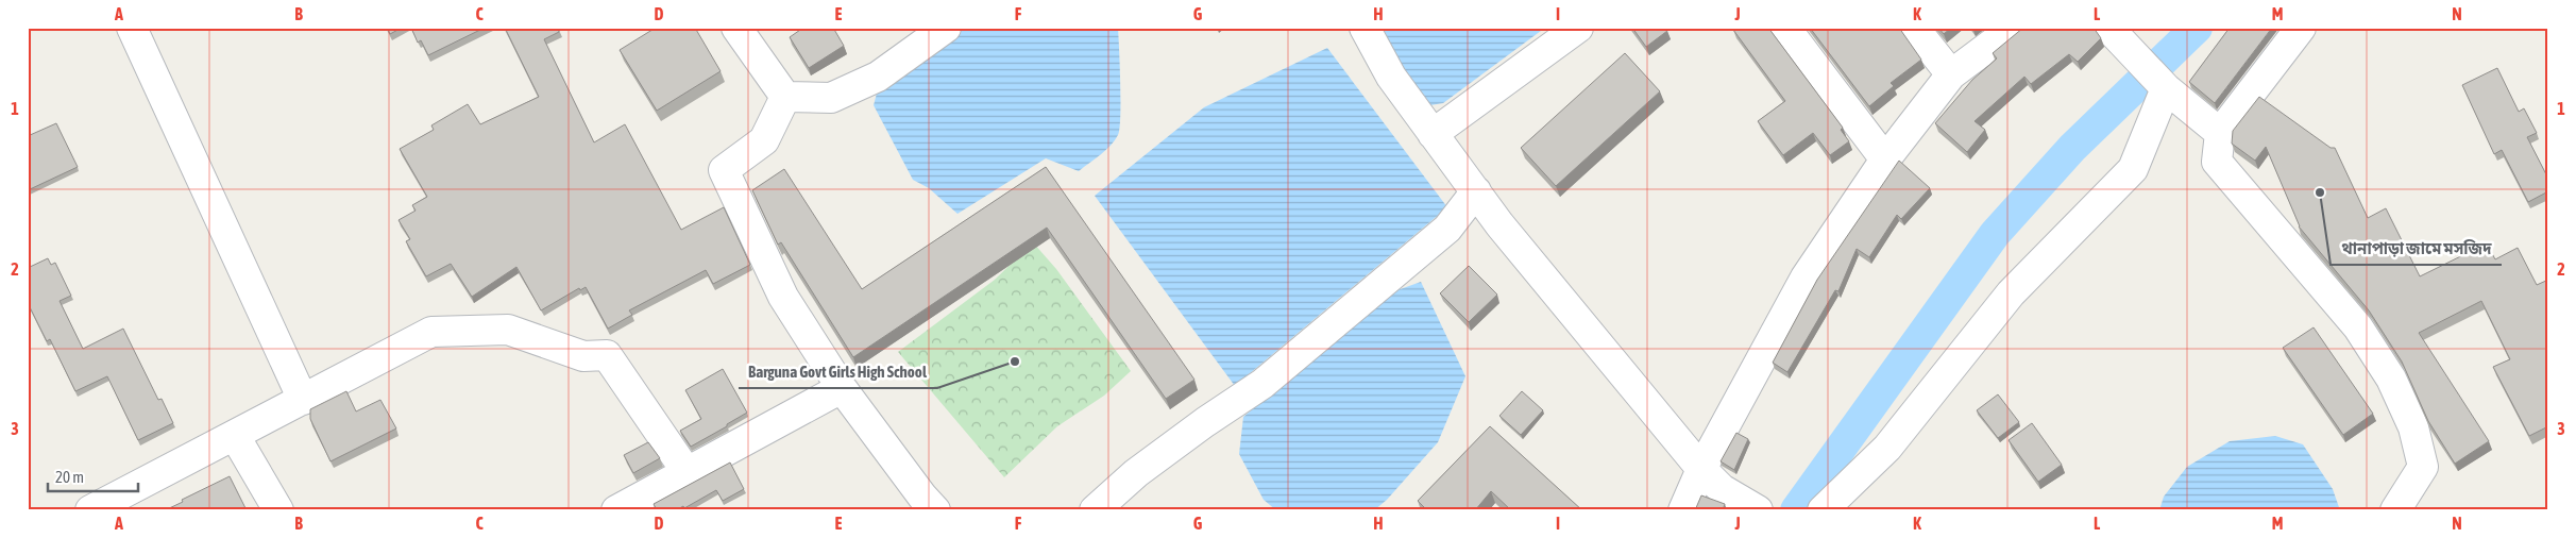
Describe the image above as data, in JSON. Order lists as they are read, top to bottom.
{
  "places": ["থানাপাড়া জামে মসজিদ", "Barguna Govt Girls High School"],
  "scale_bar": "20 m",
  "grid": {
    "columns": [
      "A",
      "B",
      "C",
      "D",
      "E",
      "F",
      "G",
      "H",
      "I",
      "J",
      "K",
      "L",
      "M",
      "N"
    ],
    "rows": ["1", "2", "3"]
  }
}
